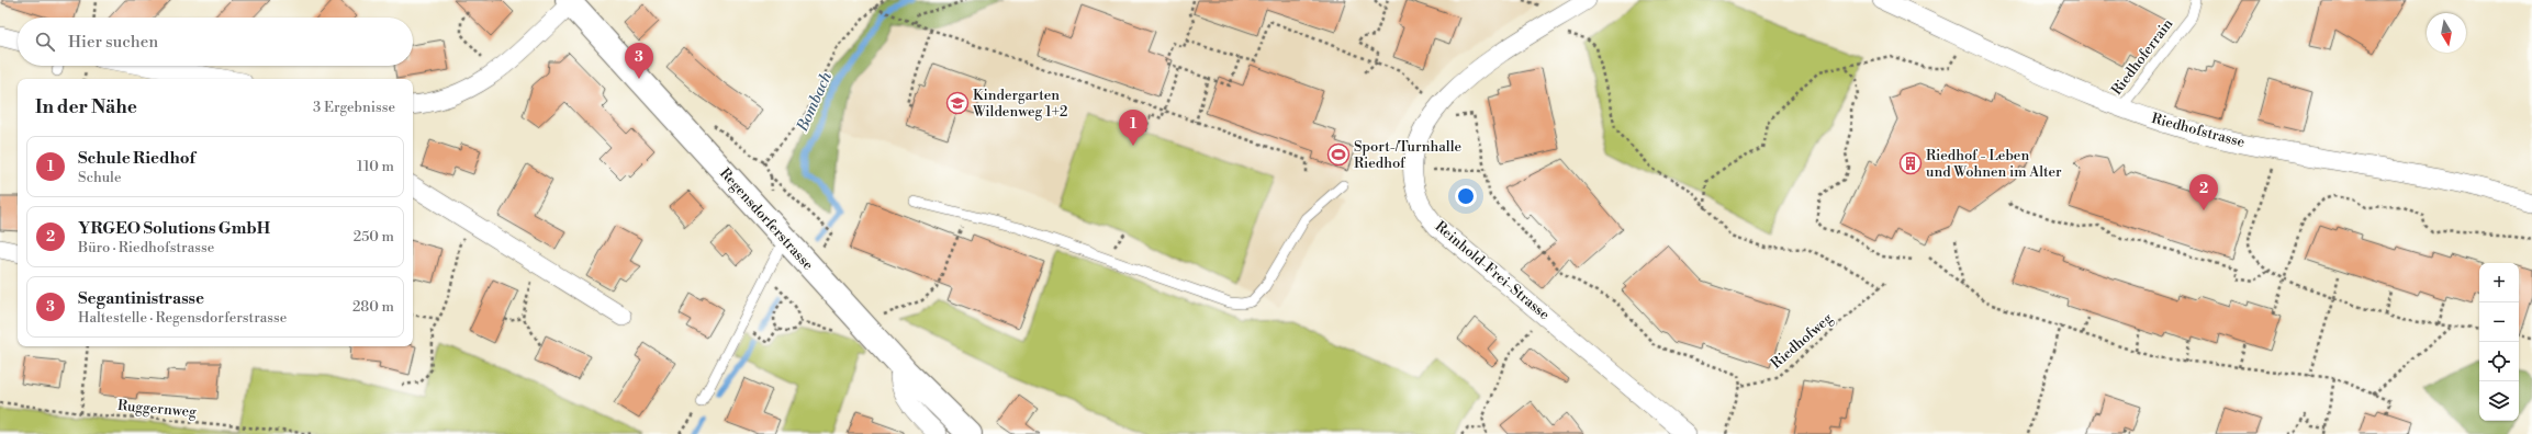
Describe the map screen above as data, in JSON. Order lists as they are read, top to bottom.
{
  "streets": {
    "street": ["Riedhofstrasse", "Regensdorferstrasse", "Reinhold-Frei-Strasse"],
    "lane": ["Riedhoferrain"],
    "path": ["Riedhofweg", "Ruggernweg"]
  },
  "crossings": [
    ["Riedhoferrain", "Riedhofstrasse"]
  ],
  "water": ["Bombach"],
  "places": {
    "school or university": ["Kindergarten Wildenweg 1+2"],
    "sports": ["Sport-/Turnhalle Riedhof"],
    "building": ["Riedhof - Leben und Wohnen im Alter"]
  },
  "north": "bottom",
  "page": {
    "search": "Hier suchen",
    "pins": ["3", "1", "2"],
    "heading": ["In der Nähe", "3 Ergebnisse"],
    "list": [
      {
        "mark": "1",
        "name": "Schule Riedhof",
        "note": "Schule",
        "value": "110 m"
      },
      {
        "mark": "2",
        "name": "YRGEO Solutions GmbH",
        "note": "Büro · Riedhofstrasse",
        "value": "250 m"
      },
      {
        "mark": "3",
        "name": "Segantinistrasse",
        "note": "Haltestelle · Regensdorferstrasse",
        "value": "280 m"
      }
    ],
    "map_buttons": ["+", "−"]
  }
}
